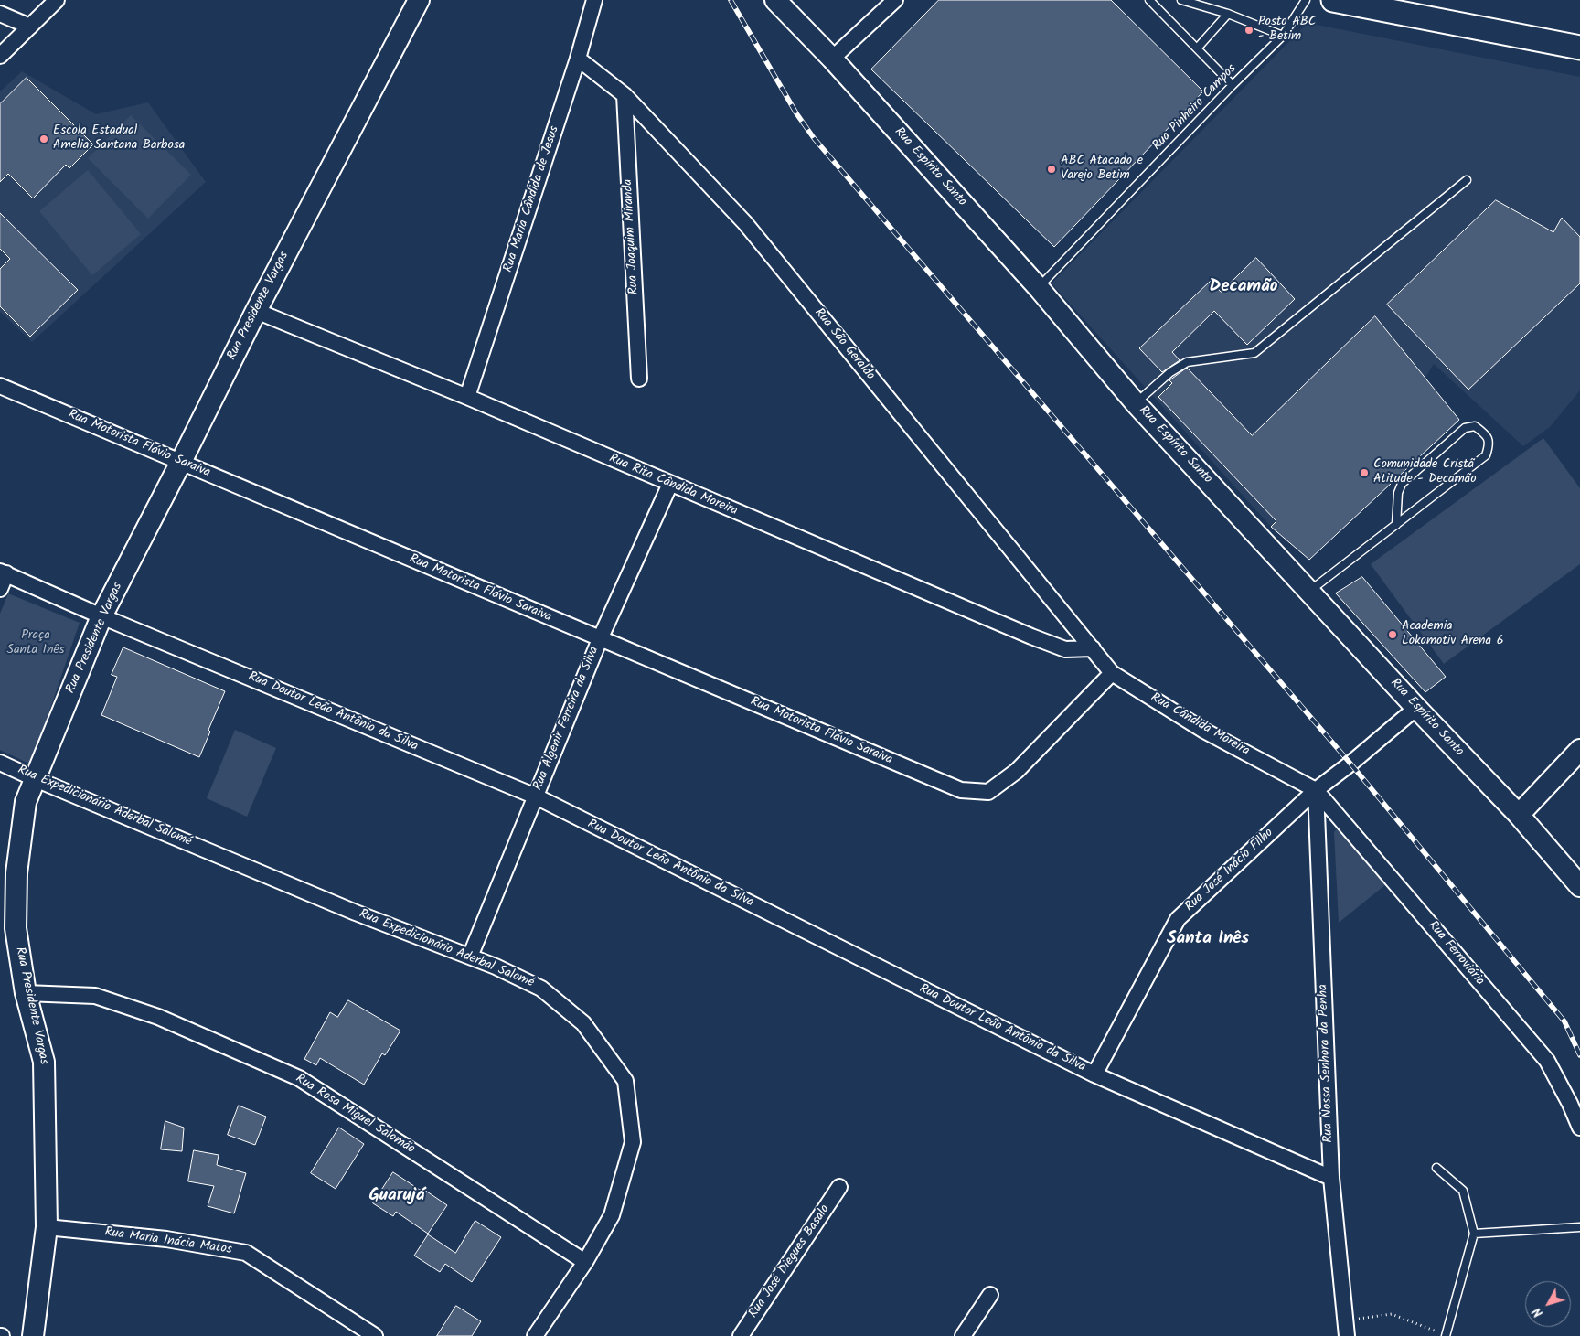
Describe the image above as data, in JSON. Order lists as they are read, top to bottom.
{
  "streets": {
    "street": [
      "Rua Espírito Santo",
      "Rua Maria Cândida de Jesus",
      "Rua Joaquim Miranda",
      "Rua Presidente Vargas",
      "Rua São Geraldo",
      "Rua Motorista Flávio Saraiva",
      "Rua Rita Cândida Moreira",
      "Rua Doutor Leão Antônio da Silva",
      "Rua Algenir Ferreira da Silva",
      "Rua Cândida Moreira",
      "Rua Expedicionário Aderbal Salomé",
      "Rua José Inácio Filho",
      "Rua Ferroviária",
      "Rua Nossa Senhora da Penha",
      "Rua Rosa Miguel Salomão",
      "Rua Maria Inácia Matos",
      "Rua José Diegues Basalo"
    ],
    "lane": ["Rua Pinheiro Campos"]
  },
  "crossings": [
    ["Rua Pinheiro Campos", "Rua Espírito Santo"],
    ["Rua Espírito Santo", "Rua José Inácio Filho"],
    ["Rua Maria Cândida de Jesus", "Rua São Geraldo"],
    ["Rua Maria Cândida de Jesus", "Rua Rita Cândida Moreira"],
    ["Rua Joaquim Miranda", "Rua São Geraldo"],
    ["Rua Presidente Vargas", "Rua Motorista Flávio Saraiva"],
    ["Rua Presidente Vargas", "Rua Rita Cândida Moreira"],
    ["Rua Presidente Vargas", "Rua Doutor Leão Antônio da Silva"],
    ["Rua Presidente Vargas", "Rua Expedicionário Aderbal Salomé"],
    ["Rua Presidente Vargas", "Rua Rosa Miguel Salomão"],
    ["Rua Presidente Vargas", "Rua Maria Inácia Matos"],
    ["Rua São Geraldo", "Rua Rita Cândida Moreira"],
    ["Rua São Geraldo", "Rua Cândida Moreira"],
    ["Rua Motorista Flávio Saraiva", "Rua Algenir Ferreira da Silva"],
    ["Rua Motorista Flávio Saraiva", "Rua Cândida Moreira"],
    ["Rua Rita Cândida Moreira", "Rua Algenir Ferreira da Silva"],
    ["Rua Rita Cândida Moreira", "Rua Cândida Moreira"],
    ["Rua Doutor Leão Antônio da Silva", "Rua Algenir Ferreira da Silva"],
    ["Rua Doutor Leão Antônio da Silva", "Rua José Inácio Filho"],
    ["Rua Doutor Leão Antônio da Silva", "Rua Nossa Senhora da Penha"],
    ["Rua Algenir Ferreira da Silva", "Rua Expedicionário Aderbal Salomé"],
    ["Rua Cândida Moreira", "Rua José Inácio Filho"],
    ["Rua Cândida Moreira", "Rua Ferroviária"],
    ["Rua Cândida Moreira", "Rua Nossa Senhora da Penha"],
    ["Rua Expedicionário Aderbal Salomé", "Rua Rosa Miguel Salomão"],
    ["Rua José Inácio Filho", "Rua Ferroviária"],
    ["Rua José Inácio Filho", "Rua Nossa Senhora da Penha"],
    ["Rua Ferroviária", "Rua Nossa Senhora da Penha"]
  ],
  "districts": ["Decamão", "Santa Inês", "Guarujá"],
  "parks": ["Praça Santa Inês"],
  "places": [
    "Posto ABC - Betim",
    "Escola Estadual Amelia Santana Barbosa",
    "ABC Atacado e Varejo Betim",
    "Comunidade Cristã Atitude - Decamão",
    "Academia Lokomotiv Arena 6"
  ],
  "north": "bottom left"
}
